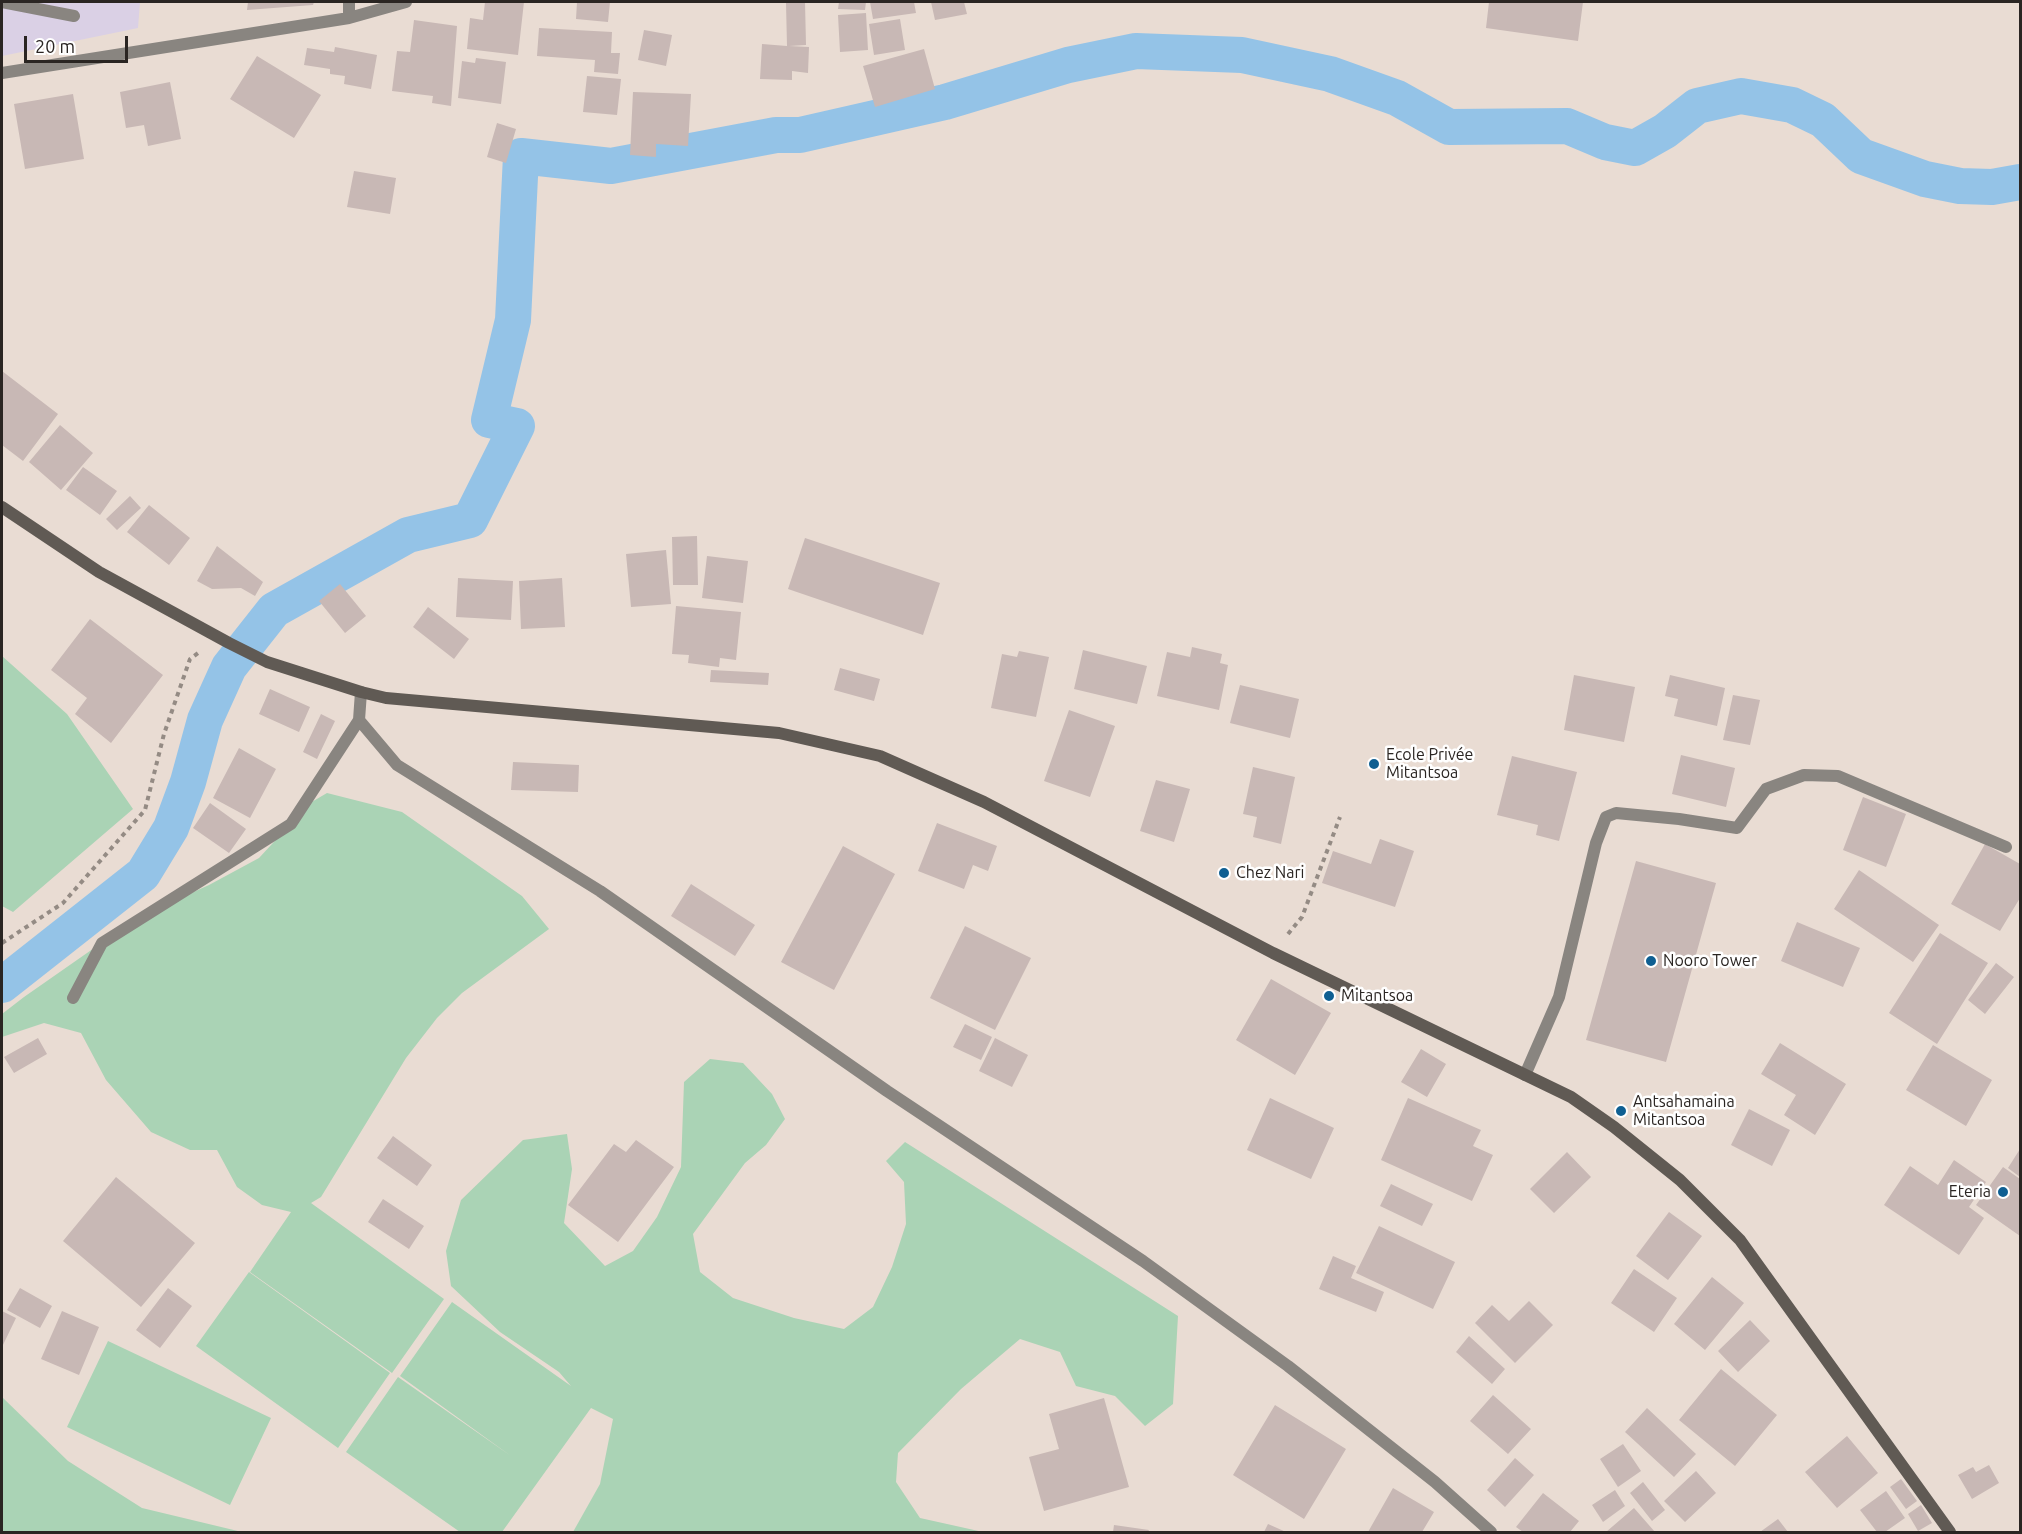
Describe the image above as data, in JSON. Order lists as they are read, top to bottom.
{
  "places": [
    "Ecole Privée Mitantsoa",
    "Chez Nari",
    "Nooro Tower",
    "Mitantsoa",
    "Antsahamaina Mitantsoa",
    "Eteria"
  ],
  "scale_bar": "20 m"
}
